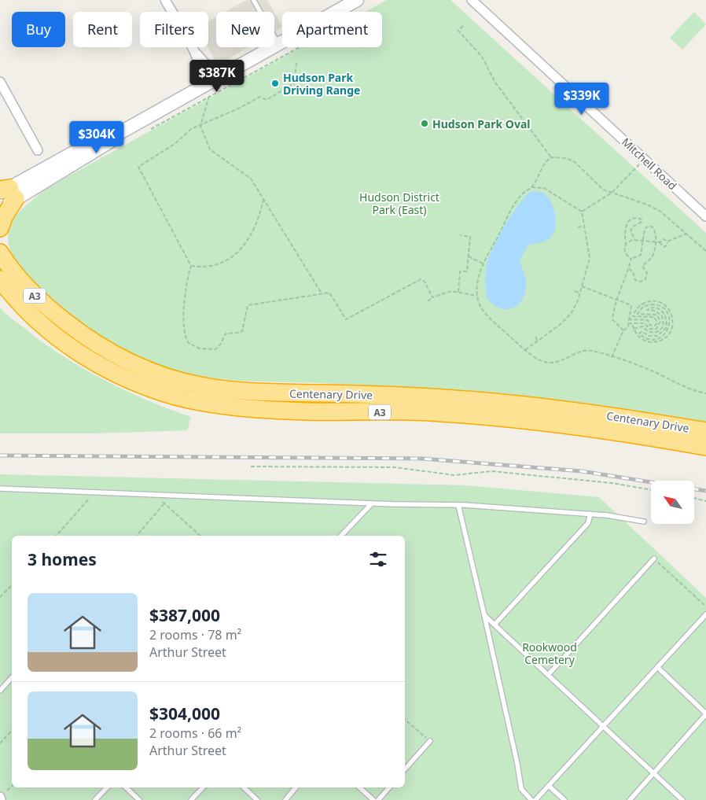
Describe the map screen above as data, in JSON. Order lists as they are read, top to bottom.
{
  "streets": {
    "highway": ["A3", "Centenary Drive"],
    "street": ["Mitchell Road"]
  },
  "parks": ["Hudson District Park (East)", "Rookwood Cemetery"],
  "places": ["Hudson Park Driving Range", "Hudson Park Oval"],
  "north": "top left",
  "page": {
    "chip": [
      "Buy",
      "Rent",
      "Filters",
      "New",
      "Apartment"
    ],
    "price": ["$387K", "$339K", "$304K"],
    "heading": "3 homes",
    "list": [
      {
        "name": "$387,000",
        "note": "2 rooms · 78 m² · Arthur Street"
      },
      {
        "name": "$304,000",
        "note": "2 rooms · 66 m² · Arthur Street"
      }
    ]
  }
}
